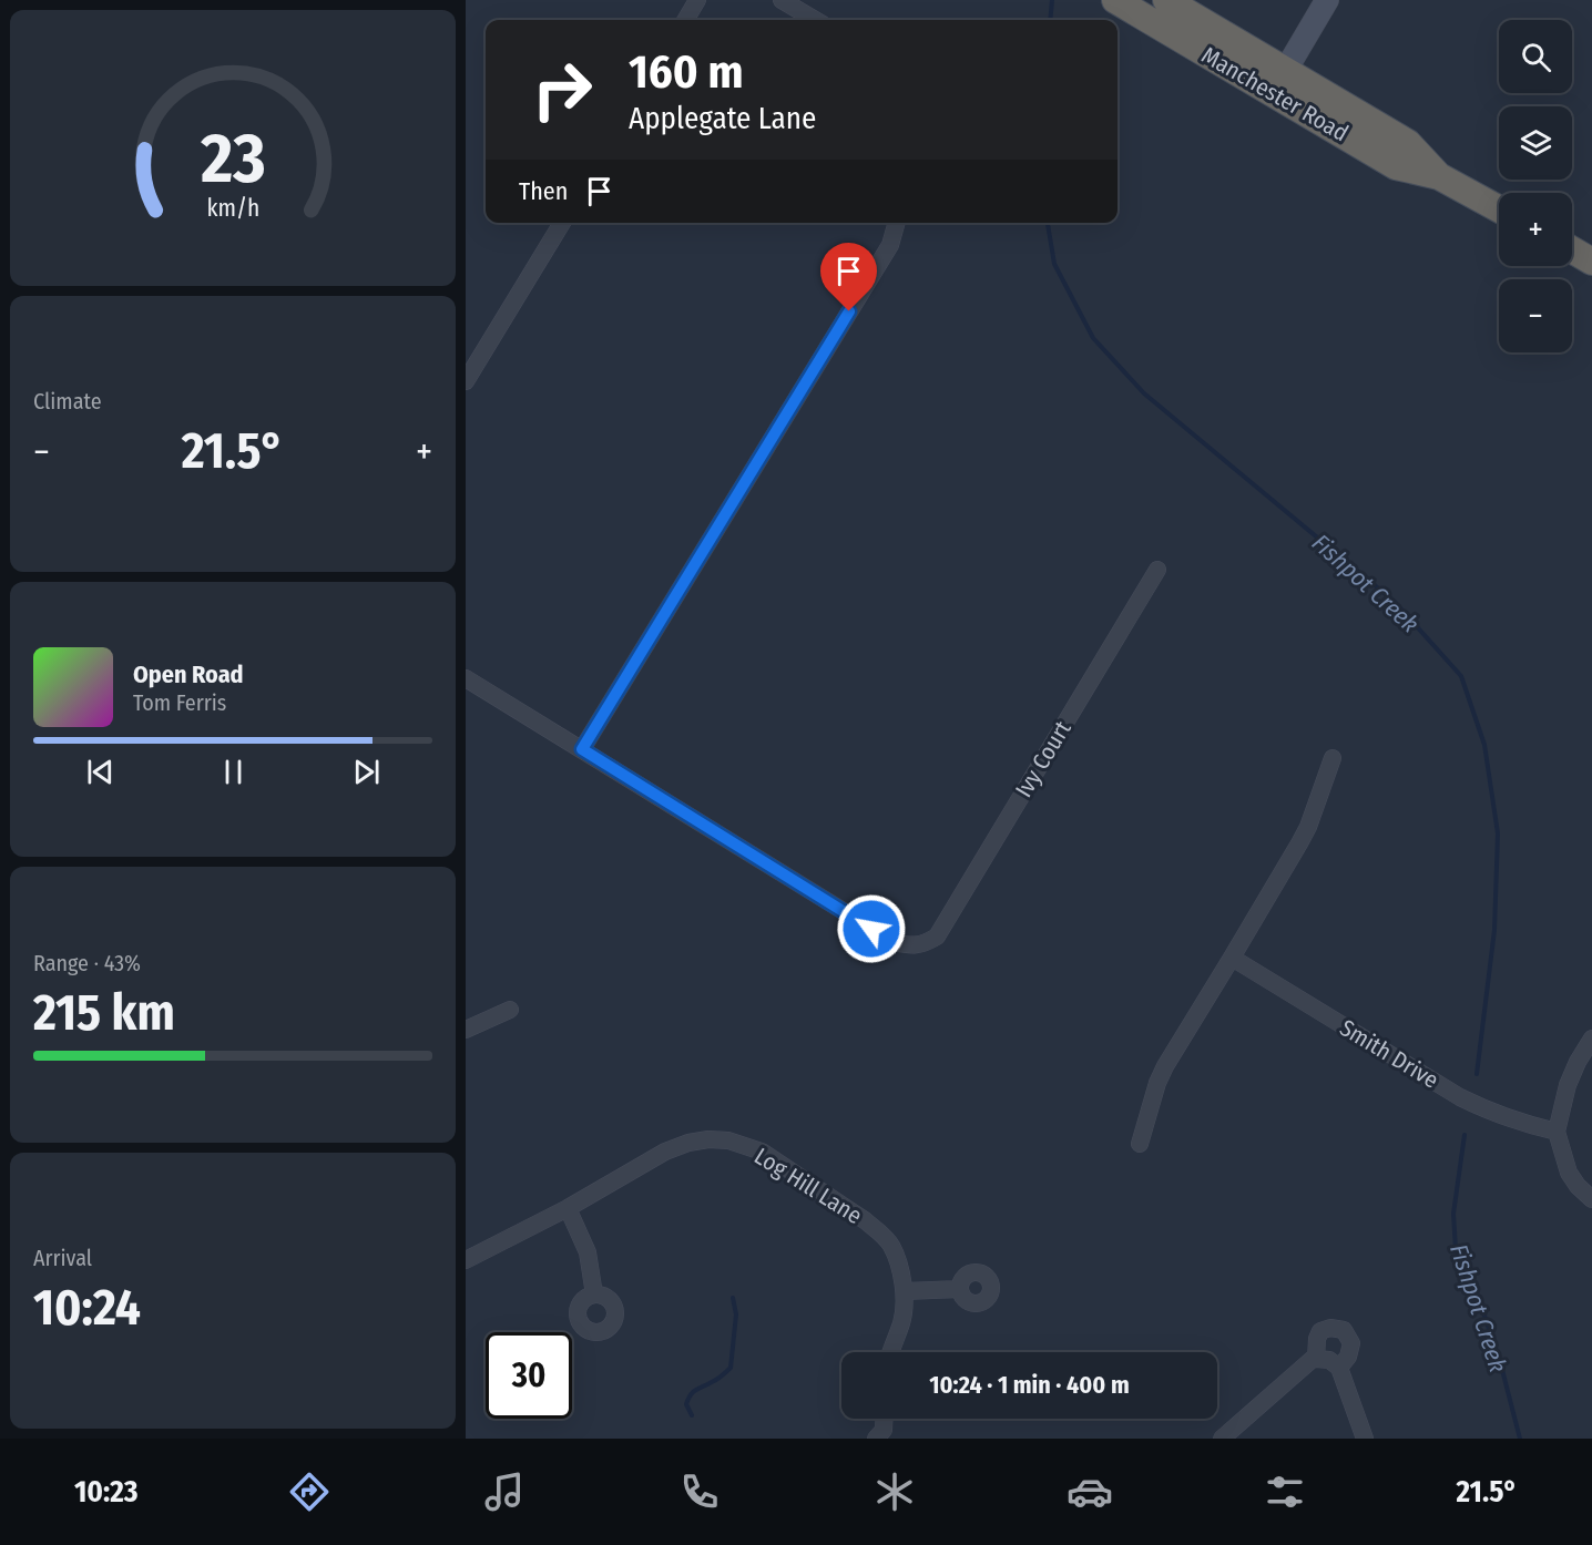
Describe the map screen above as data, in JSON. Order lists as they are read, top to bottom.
{
  "streets": {
    "highway": ["Manchester Road"],
    "street": ["Ivy Court", "Smith Drive", "Log Hill Lane"]
  },
  "water": ["Fishpot Creek"],
  "page": {
    "map_buttons": ["+", "−"],
    "turn": ["160 m", "Applegate Lane"],
    "then": "Then",
    "tile": [
      "Climate",
      ["Range · 43%", "215 km"],
      ["Arrival", "10:24"]
    ],
    "heat": ["−", "21.5°", "+"],
    "song": ["Open Road", "Tom Ferris"],
    "limit": "30",
    "trip": "10:24 · 1 min · 400 m",
    "tabs": ["10:23", "21.5°"],
    "gauge": ["23", "km/h"]
  }
}
